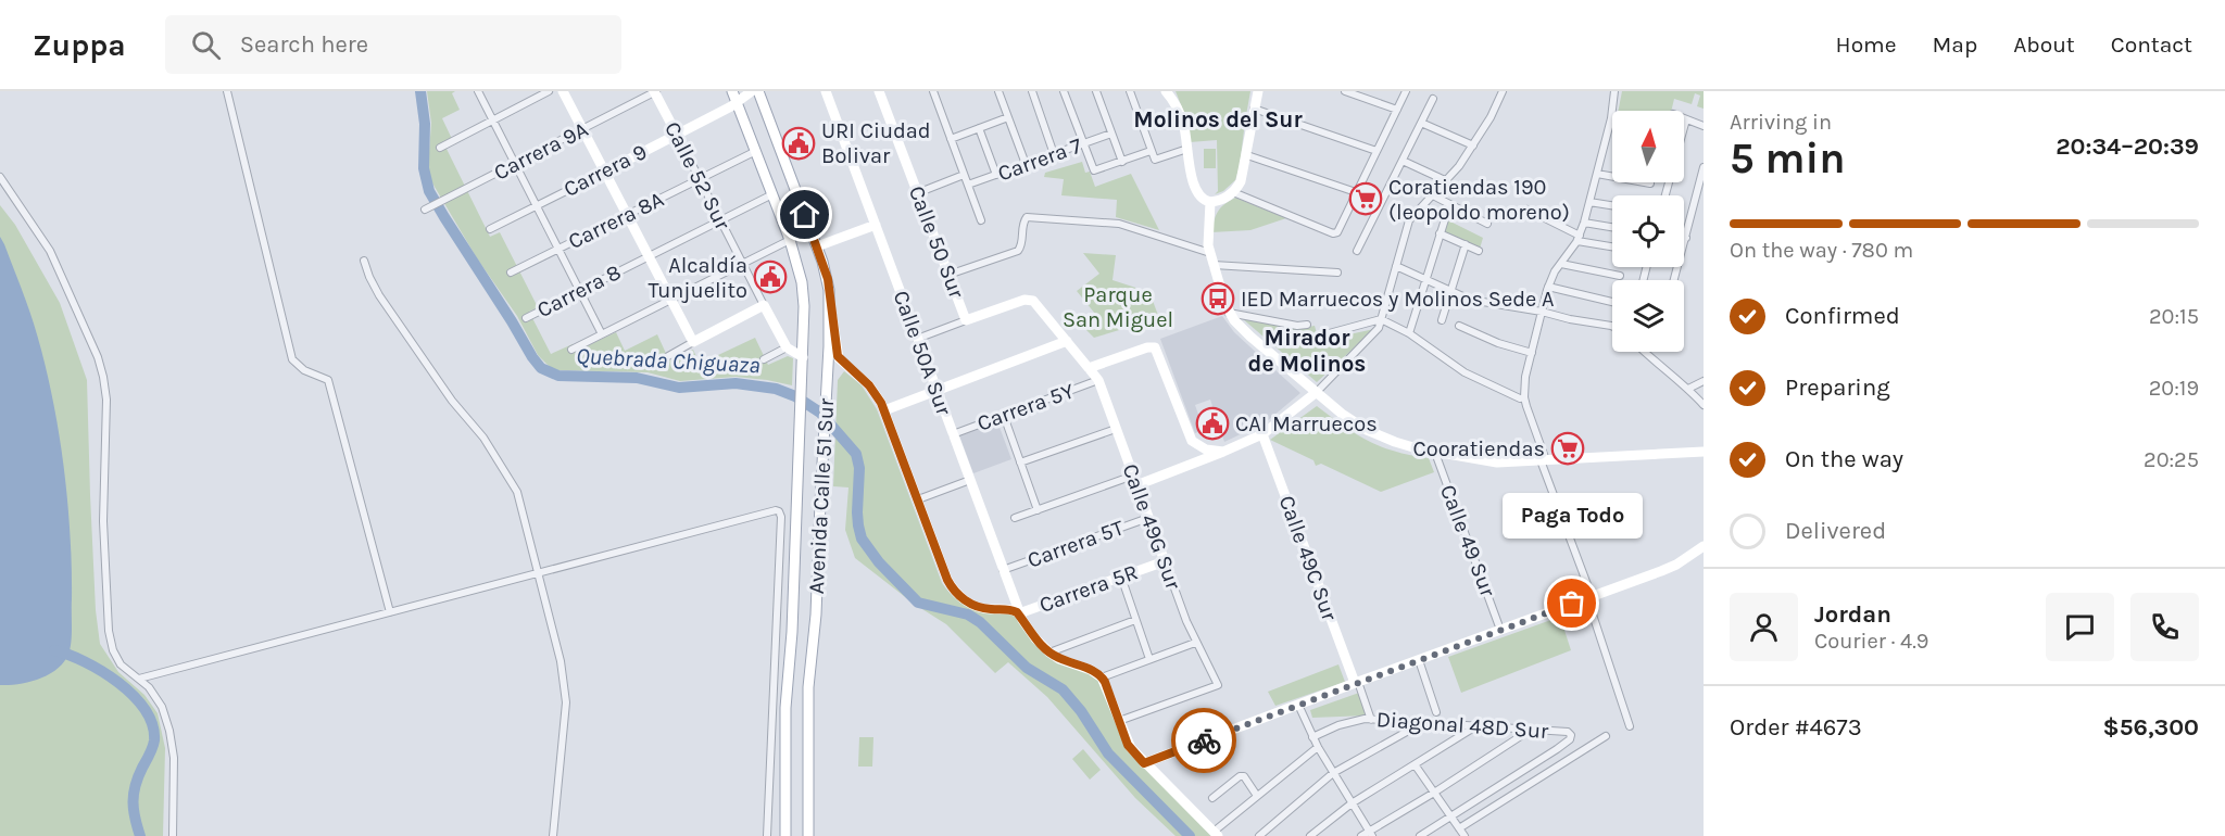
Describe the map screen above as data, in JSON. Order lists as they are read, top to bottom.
{
  "streets": {
    "street": [
      "Carrera 9A",
      "Carrera 7",
      "Carrera 9",
      "Calle 52 Sur",
      "Carrera 8A",
      "Calle 50 Sur",
      "Carrera 8",
      "Calle 50A Sur",
      "Carrera 5Y",
      "Avenida Calle 51 Sur",
      "Calle 49G Sur",
      "Calle 49 Sur",
      "Carrera 5T",
      "Calle 49C Sur",
      "Carrera 5R",
      "Diagonal 48D Sur"
    ]
  },
  "crossings": [
    ["Carrera 9A", "Calle 52 Sur"],
    ["Carrera 9", "Calle 52 Sur"],
    ["Carrera 9", "Avenida Calle 51 Sur"],
    ["Calle 52 Sur", "Carrera 8A"],
    ["Calle 52 Sur", "Carrera 8"],
    ["Carrera 8A", "Avenida Calle 51 Sur"],
    ["Calle 50 Sur", "Calle 49G Sur"],
    ["Carrera 8", "Avenida Calle 51 Sur"],
    ["Calle 50A Sur", "Carrera 5Y"],
    ["Calle 50A Sur", "Carrera 5T"],
    ["Calle 50A Sur", "Carrera 5R"],
    ["Carrera 5Y", "Calle 49G Sur"],
    ["Calle 49G Sur", "Carrera 5T"],
    ["Calle 49G Sur", "Carrera 5R"],
    ["Calle 49C Sur", "Diagonal 48D Sur"]
  ],
  "districts": ["Molinos del Sur", "Mirador de Molinos"],
  "water": ["Quebrada Chiguaza"],
  "parks": ["Parque San Miguel"],
  "places": {
    "public building": ["URI Ciudad Bolivar", "Alcaldía Tunjuelito", "CAI Marruecos"],
    "supermarket": ["Coratiendas 190 (leopoldo moreno)", "Cooratiendas"],
    "bus stop": ["IED Marruecos y Molinos Sede A"],
    "other": ["Paga Todo"]
  },
  "north": "top",
  "page": {
    "header": "Zuppa",
    "search": "Search here",
    "nav": [
      "Home",
      "Map",
      "About",
      "Contact"
    ],
    "heading": ["5 min", "Arriving in", "20:34–20:39"],
    "panel": [
      "Jordan",
      "Courier · 4.9",
      "Order #4673",
      "$56,300"
    ],
    "bar": "On the way · 780 m",
    "list": [
      ["Confirmed", "20:15"],
      ["Preparing", "20:19"],
      ["On the way", "20:25"],
      "Delivered"
    ],
    "bubble": "Paga Todo"
  }
}
